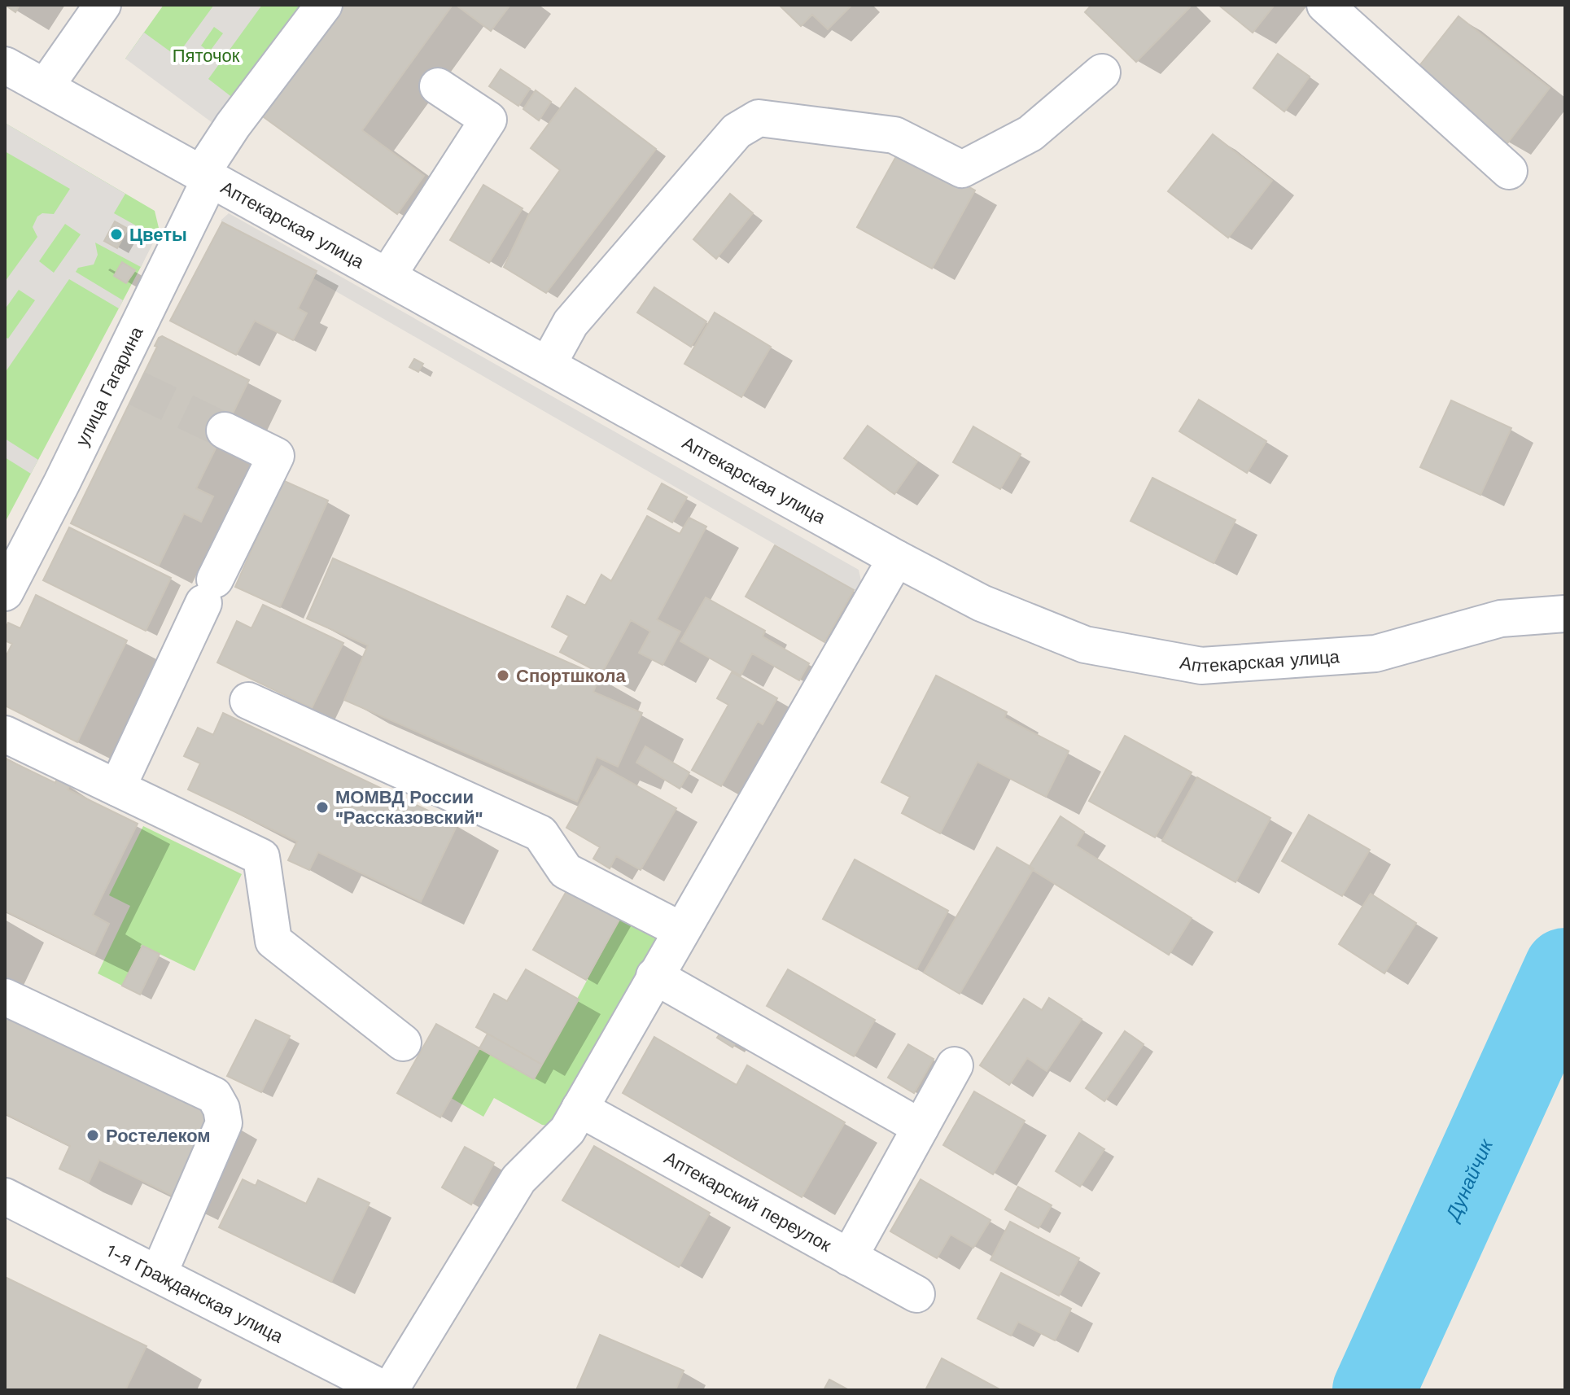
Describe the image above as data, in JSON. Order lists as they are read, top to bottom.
{
  "streets": {
    "street": [
      "Аптекарская улица",
      "улица Гагарина",
      "Аптекарский переулок",
      "1-я Гражданская улица"
    ]
  },
  "crossings": [
    ["Аптекарская улица", "улица Гагарина"]
  ],
  "water": ["Дунайчик"],
  "parks": ["Пяточок"],
  "places": [
    "Цветы",
    "Спортшкола",
    "МОМВД России \"Рассказовский\"",
    "Ростелеком"
  ]
}
